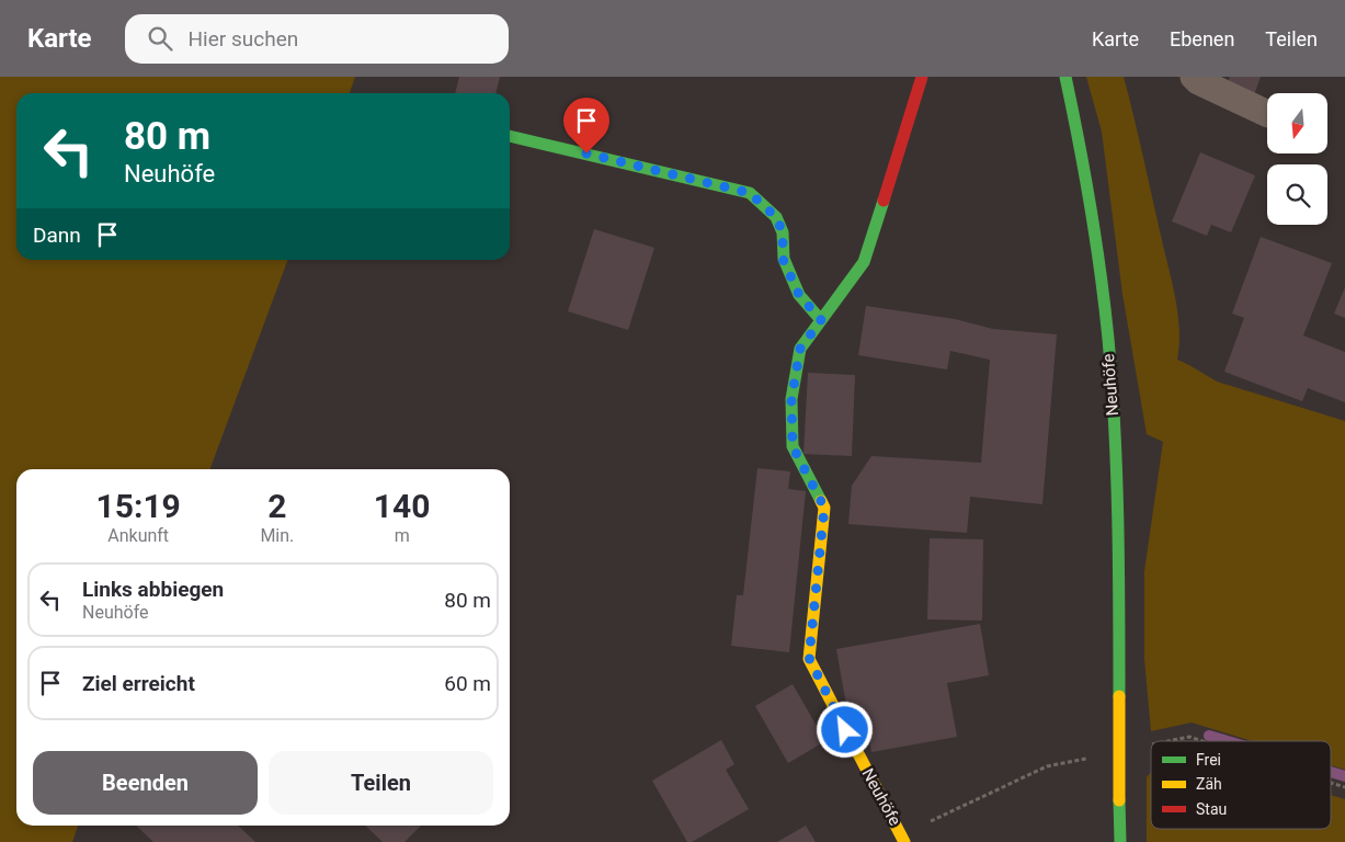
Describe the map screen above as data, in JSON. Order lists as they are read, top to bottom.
{
  "streets": {
    "street": ["Neuhöfe"]
  },
  "legend": ["Frei", "Zäh", "Stau"],
  "north": "bottom",
  "page": {
    "header": "Karte",
    "search": "Hier suchen",
    "nav": ["Karte", "Ebenen", "Teilen"],
    "turn": ["80 m", "Neuhöfe"],
    "then": "Dann",
    "eta": [
      "15:19",
      "Ankunft",
      "2",
      "Min.",
      "140",
      "m"
    ],
    "list": [
      {
        "name": "Links abbiegen",
        "note": "Neuhöfe",
        "value": "80 m"
      },
      {
        "name": "Ziel erreicht",
        "value": "60 m"
      }
    ],
    "buttons": ["Beenden", "Teilen"]
  }
}
